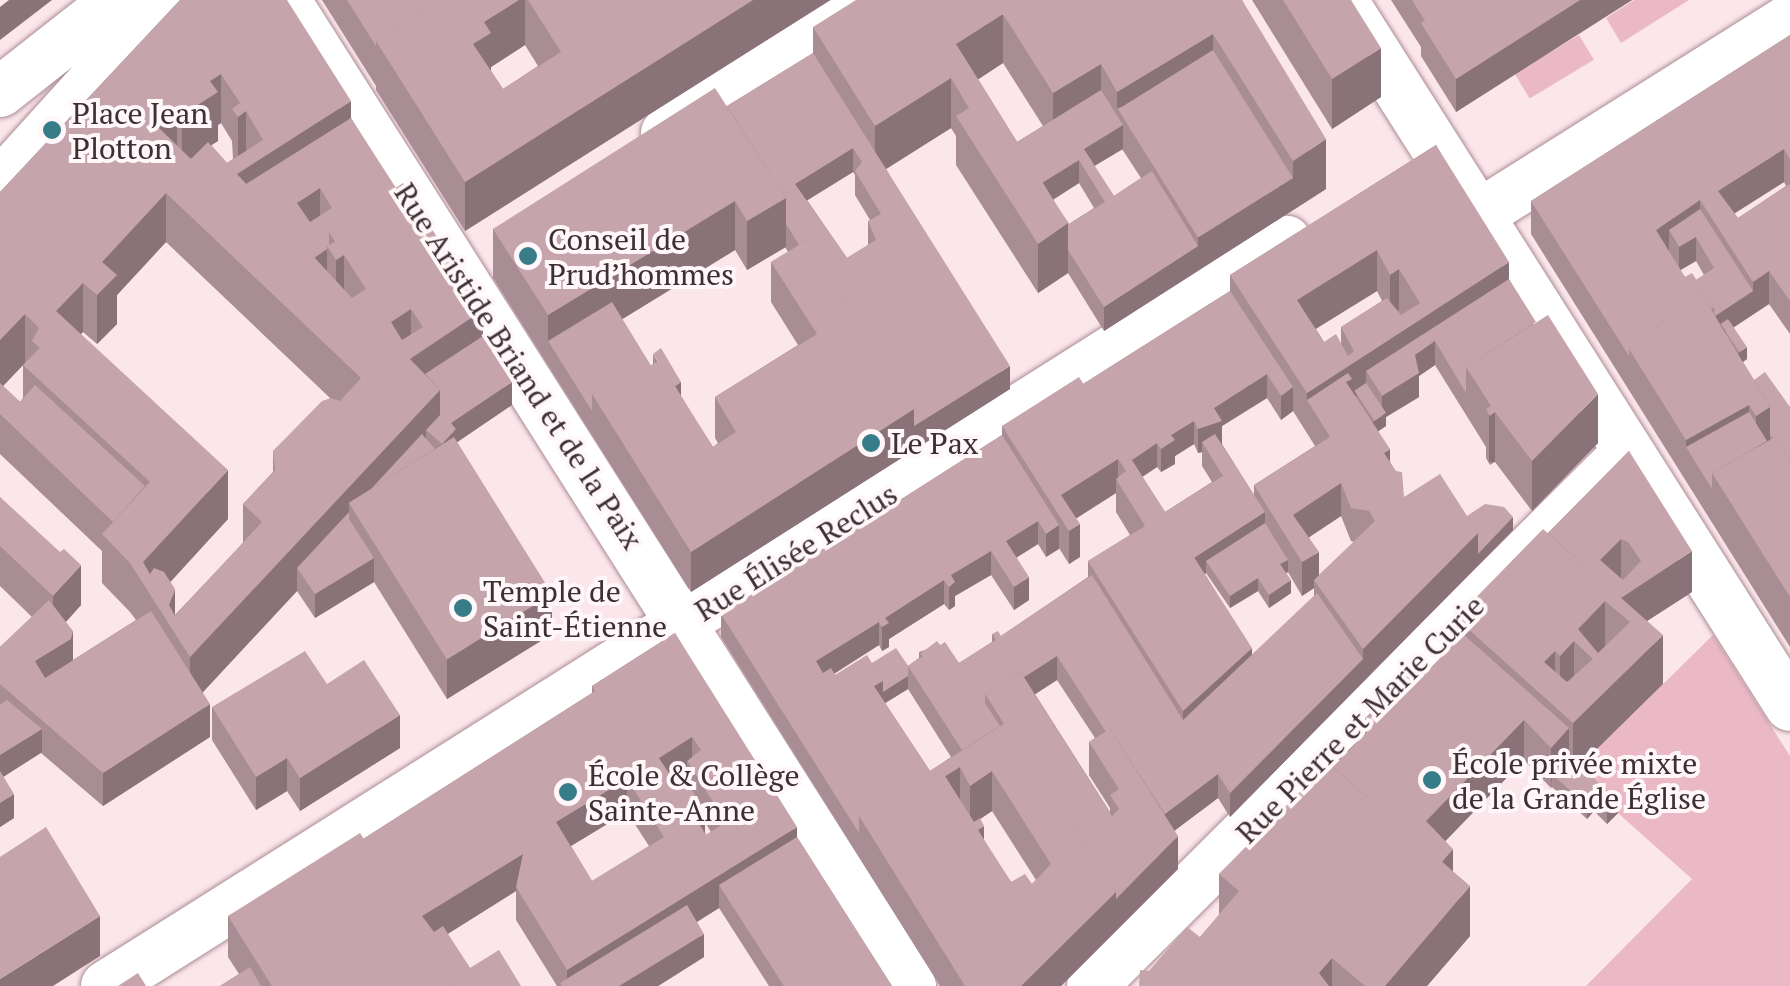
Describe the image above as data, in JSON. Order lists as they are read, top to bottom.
{
  "streets": {
    "street": ["Rue Aristide Briand et de la Paix", "Rue Élisée Reclus", "Rue Pierre et Marie Curie"]
  },
  "crossings": [
    ["Rue Aristide Briand et de la Paix", "Rue Élisée Reclus"]
  ],
  "places": [
    "Place Jean Plotton",
    "Conseil de Prud’hommes",
    "Le Pax",
    "Temple de Saint-Étienne",
    "École privée mixte de la Grande Église",
    "École & Collège Sainte-Anne"
  ]
}
